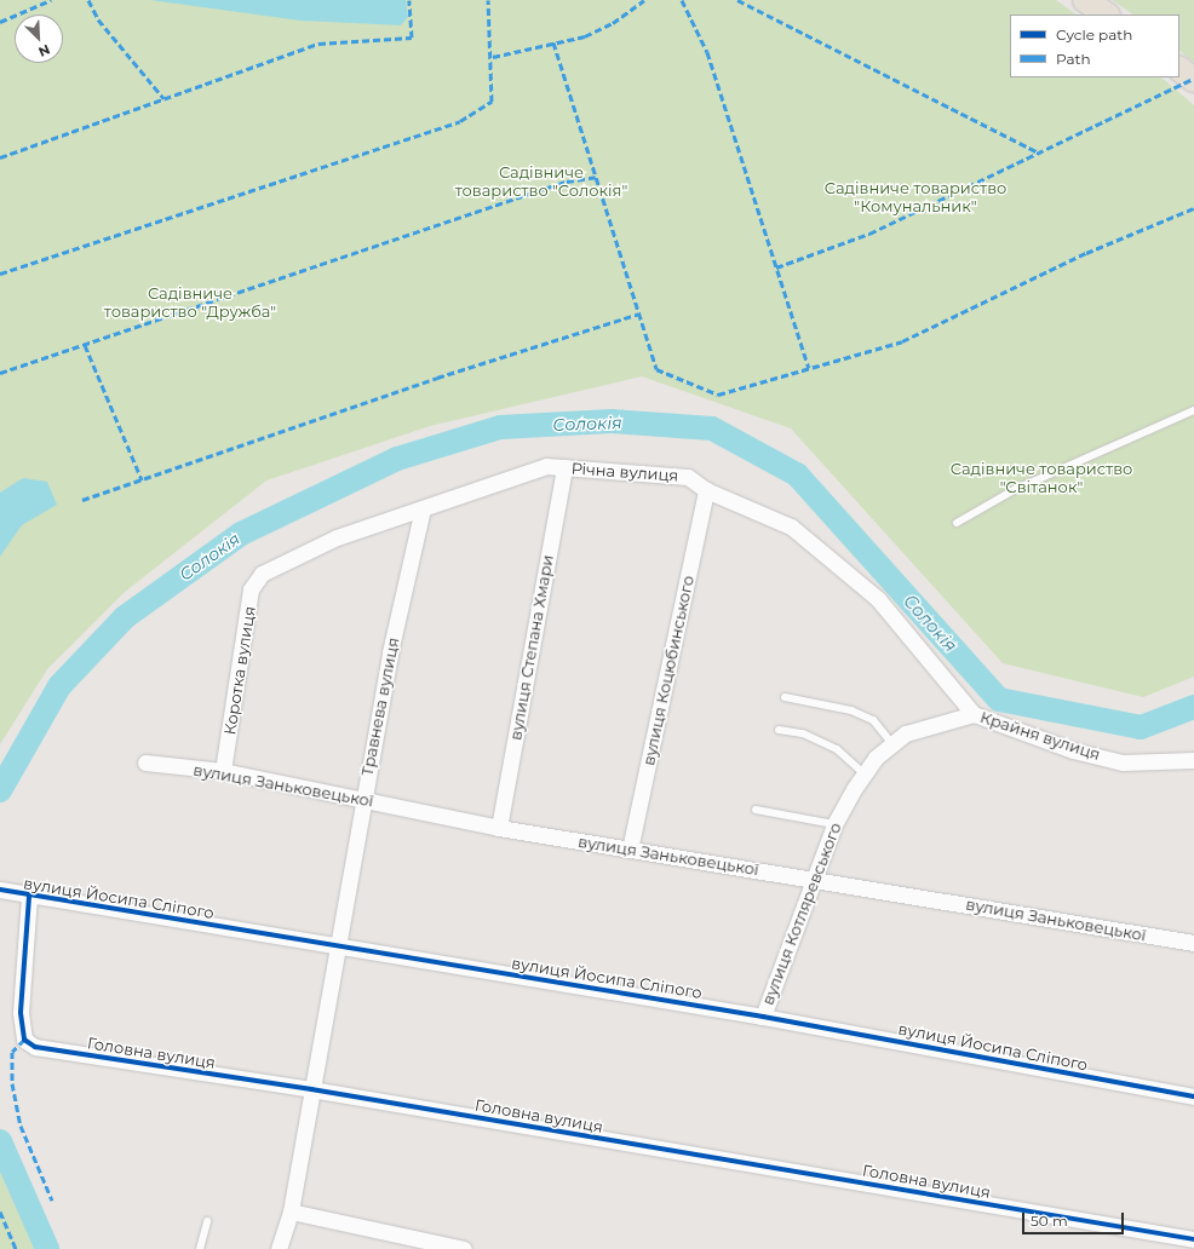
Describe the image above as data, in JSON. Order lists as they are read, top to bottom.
{
  "streets": {
    "street": [
      "Річна вулиця",
      "вулиця Степана Хмари",
      "Коротка вулиця",
      "вулиця Коцюбинського",
      "Травнева вулиця",
      "Крайня вулиця",
      "вулиця Заньковецької",
      "вулиця Йосипа Сліпого",
      "вулиця Котляревського",
      "Головна вулиця"
    ]
  },
  "crossings": [
    ["Річна вулиця", "вулиця Степана Хмари"],
    ["Річна вулиця", "Коротка вулиця"],
    ["Річна вулиця", "вулиця Коцюбинського"],
    ["Річна вулиця", "Травнева вулиця"],
    ["Річна вулиця", "Крайня вулиця"],
    ["Річна вулиця", "вулиця Котляревського"],
    ["вулиця Степана Хмари", "вулиця Заньковецької"],
    ["Коротка вулиця", "вулиця Заньковецької"],
    ["вулиця Коцюбинського", "вулиця Заньковецької"],
    ["Травнева вулиця", "вулиця Заньковецької"],
    ["Травнева вулиця", "вулиця Йосипа Сліпого"],
    ["Травнева вулиця", "Головна вулиця"],
    ["Крайня вулиця", "вулиця Котляревського"],
    ["вулиця Заньковецької", "вулиця Котляревського"],
    ["вулиця Йосипа Сліпого", "вулиця Котляревського"],
    ["вулиця Йосипа Сліпого", "Головна вулиця"]
  ],
  "water": ["Солокія"],
  "parks": [
    "Садівниче товариство \"Солокія\"",
    "Садівниче товариство \"Комунальник\"",
    "Садівниче товариство \"Дружба\"",
    "Садівниче товариство \"Світанок\""
  ],
  "legend": ["Cycle path", "Path"],
  "scale_bar": "50 m",
  "north": "bottom right"
}
